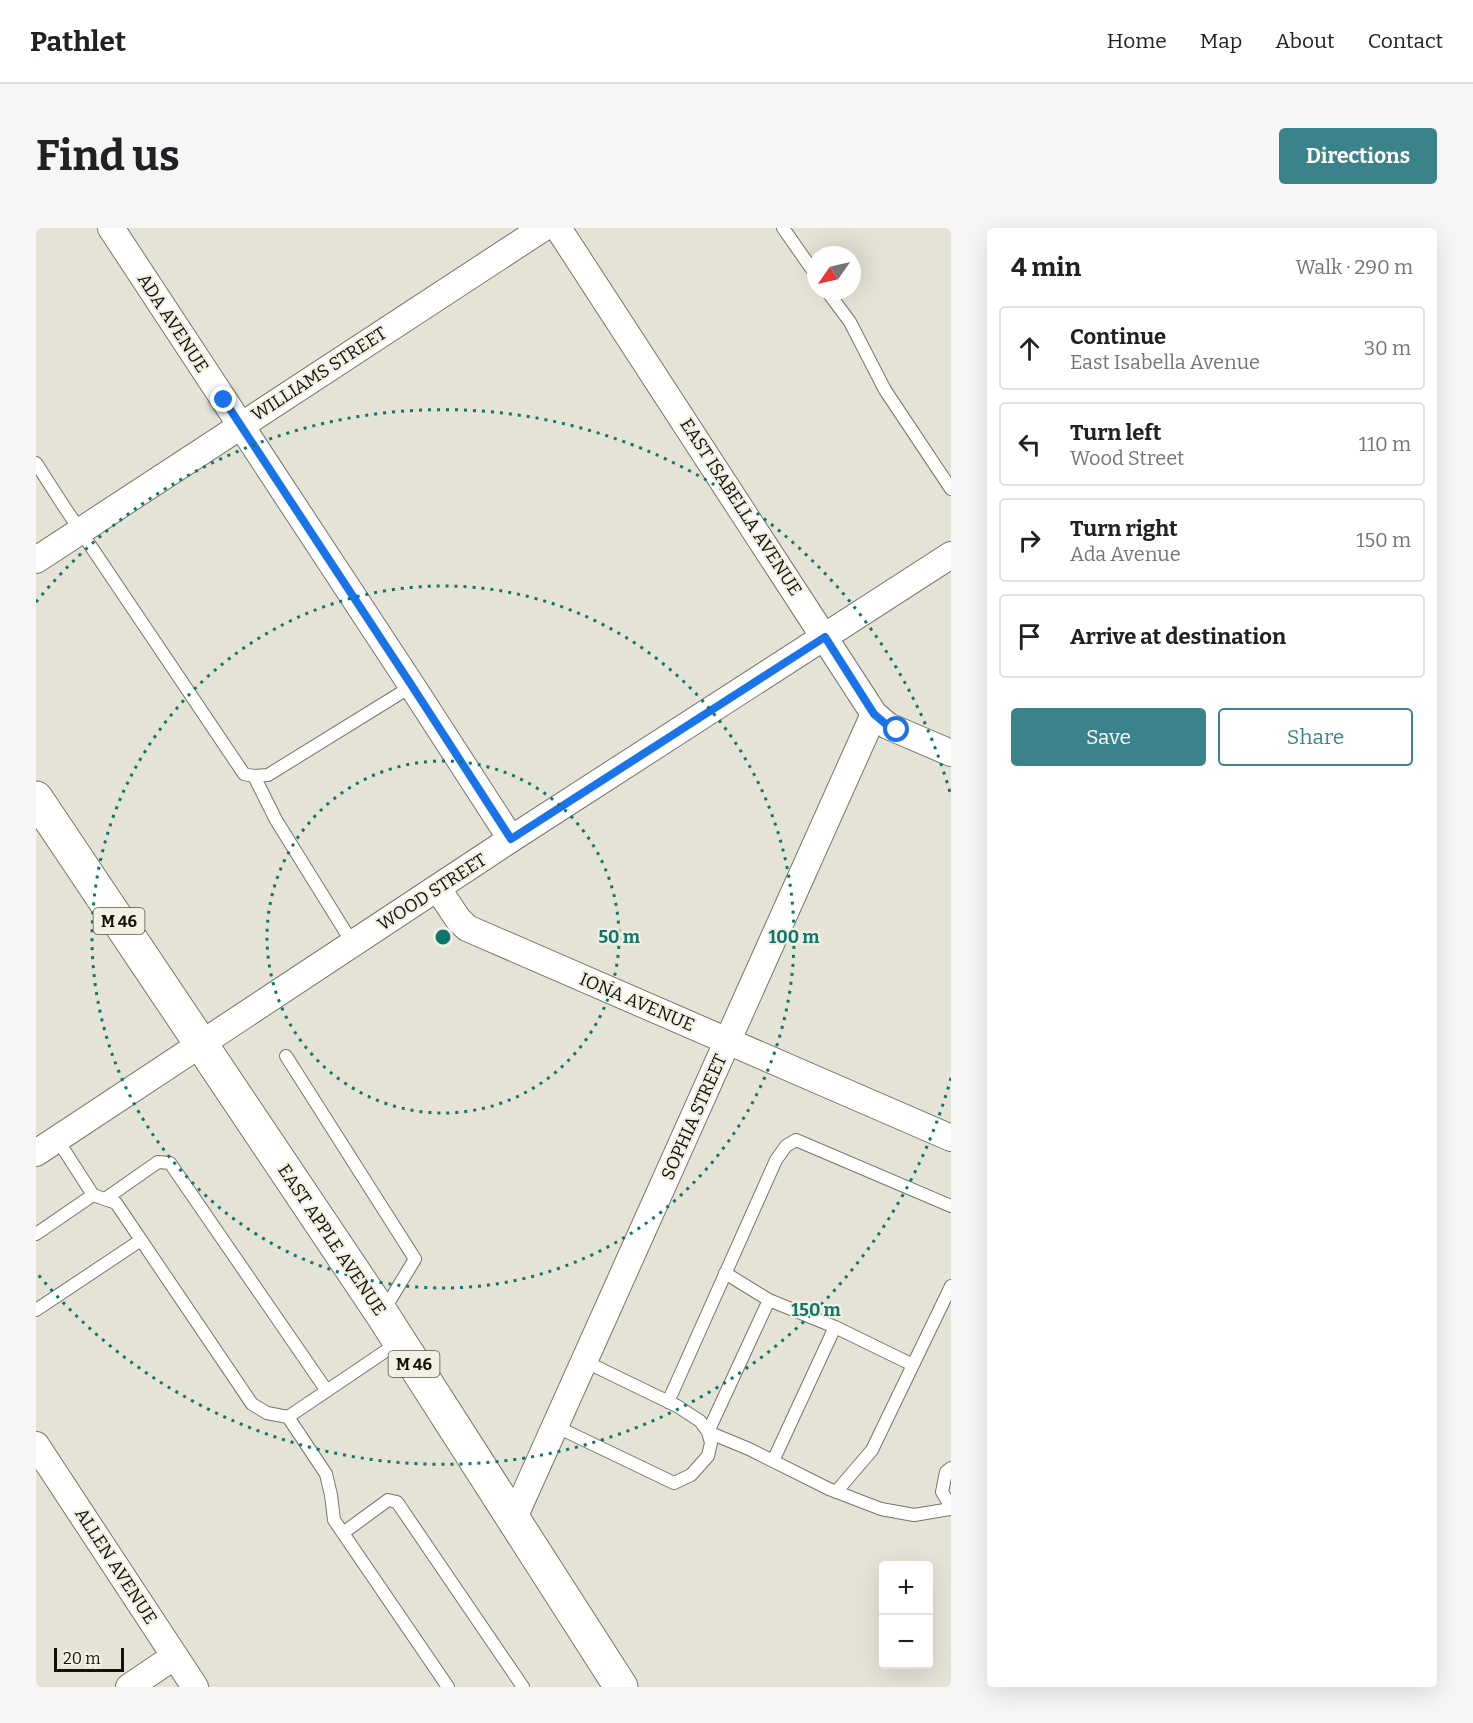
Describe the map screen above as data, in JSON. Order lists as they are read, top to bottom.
{
  "streets": {
    "main road": ["M 46", "EAST APPLE AVENUE"],
    "street": [
      "ADA AVENUE",
      "WILLIAMS STREET",
      "EAST ISABELLA AVENUE",
      "WOOD STREET",
      "IONA AVENUE",
      "SOPHIA STREET",
      "ALLEN AVENUE"
    ]
  },
  "crossings": [
    ["ADA AVENUE", "WILLIAMS STREET"],
    ["ADA AVENUE", "WOOD STREET"],
    ["EAST ISABELLA AVENUE", "WOOD STREET"],
    ["EAST ISABELLA AVENUE", "SOPHIA STREET"],
    ["WOOD STREET", "IONA AVENUE"],
    ["WOOD STREET", "EAST APPLE AVENUE"],
    ["IONA AVENUE", "SOPHIA STREET"],
    ["SOPHIA STREET", "EAST APPLE AVENUE"]
  ],
  "scale_bar": "20 m",
  "north": "bottom left",
  "page": {
    "header": "Pathlet",
    "nav": [
      "Home",
      "Map",
      "About",
      "Contact"
    ],
    "buttons": [
      "Directions",
      ["Save", "Share"]
    ],
    "title": "Find us",
    "heading": ["4 min", "Walk · 290 m"],
    "list": [
      ["Continue", "East Isabella Avenue", "30 m"],
      ["Turn left", "Wood Street", "110 m"],
      ["Turn right", "Ada Avenue", "150 m"],
      "Arrive at destination"
    ],
    "map_buttons": ["+", "−"],
    "scale": "20 m"
  },
  "rings": ["50 m", "100 m", "150 m"]
}
